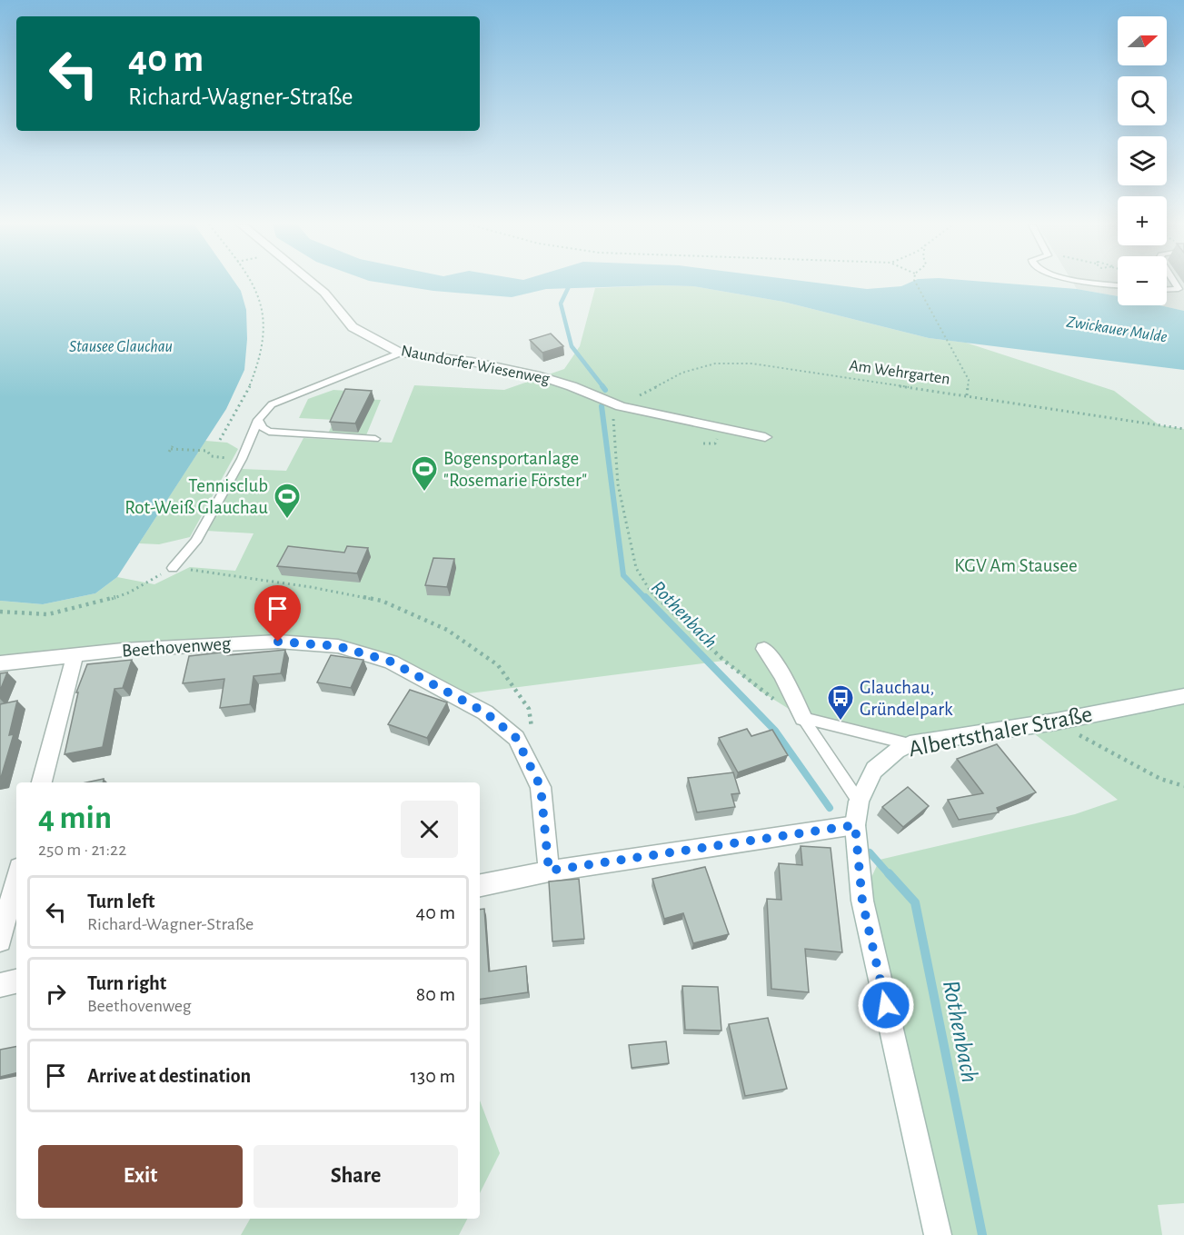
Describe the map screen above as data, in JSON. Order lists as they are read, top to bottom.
{
  "streets": {
    "street": ["Naundorfer Wiesenweg", "Beethovenweg", "Albertsthaler Straße"],
    "path": ["Am Wehrgarten"]
  },
  "crossings": [
    ["Naundorfer Wiesenweg", "Am Wehrgarten"]
  ],
  "water": ["Zwickauer Mulde", "Stausee Glauchau", "Rothenbach"],
  "parks": ["KGV Am Stausee"],
  "places": {
    "sports": ["Bogensportanlage \"Rosemarie Förster\"", "Tennisclub Rot-Weiß Glauchau"],
    "bus stop": ["Glauchau, Gründelpark"]
  },
  "north": "right",
  "page": {
    "map_buttons": ["+", "−"],
    "turn": ["40 m", "Richard-Wagner-Straße"],
    "heading": ["4 min", "250 m · 21:22"],
    "list": [
      {
        "name": "Turn left",
        "note": "Richard-Wagner-Straße",
        "value": "40 m"
      },
      {
        "name": "Turn right",
        "note": "Beethovenweg",
        "value": "80 m"
      },
      {
        "name": "Arrive at destination",
        "value": "130 m"
      }
    ],
    "buttons": ["Exit", "Share"]
  }
}
